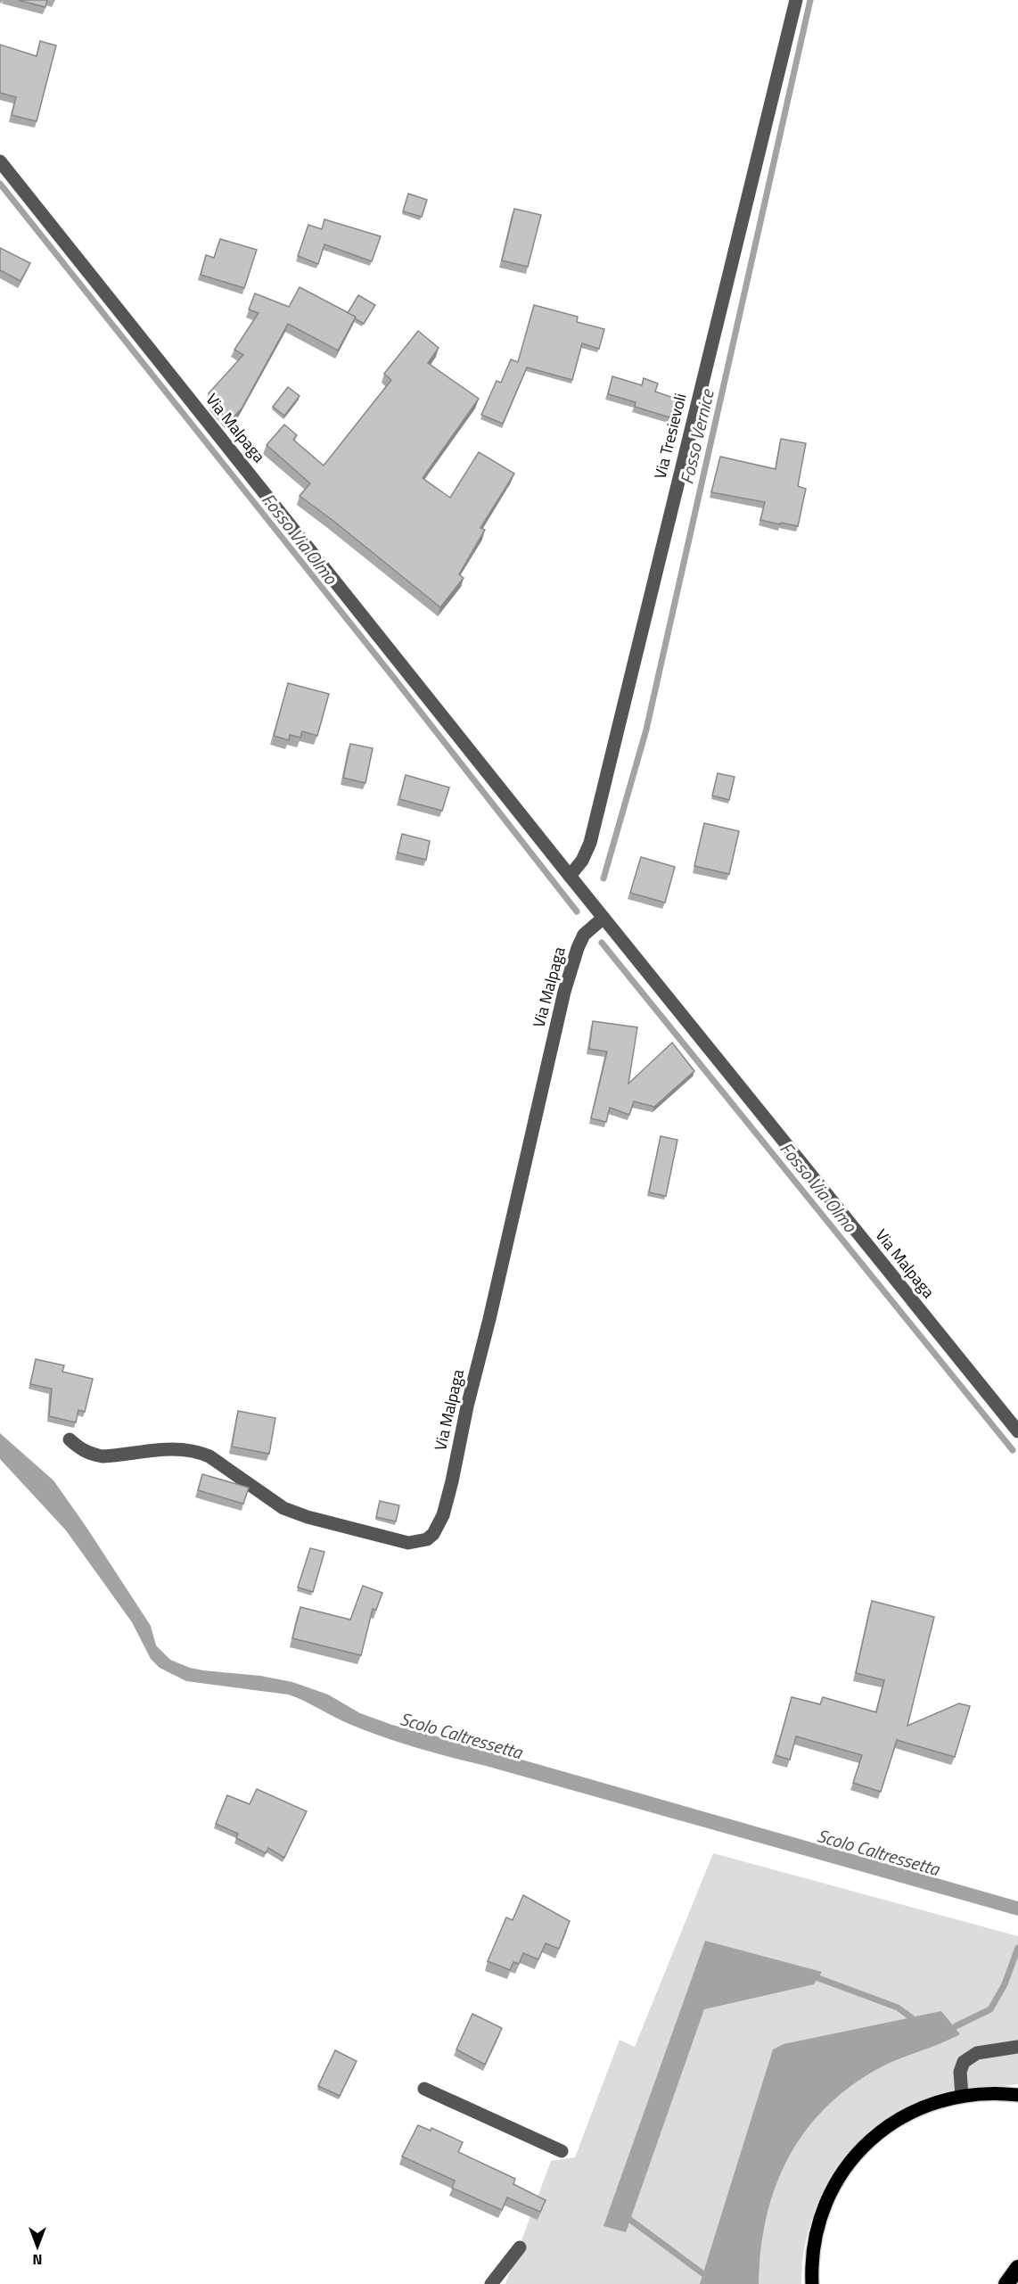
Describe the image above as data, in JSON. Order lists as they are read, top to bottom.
{
  "streets": {
    "street": ["Via Malpaga", "Via Tresievoli"]
  },
  "crossings": [
    ["Via Malpaga", "Via Tresievoli"]
  ],
  "water": ["Fosso Vernice", "Fosso Via Olmo", "Scolo Caltressetta"],
  "north": "bottom"
}
